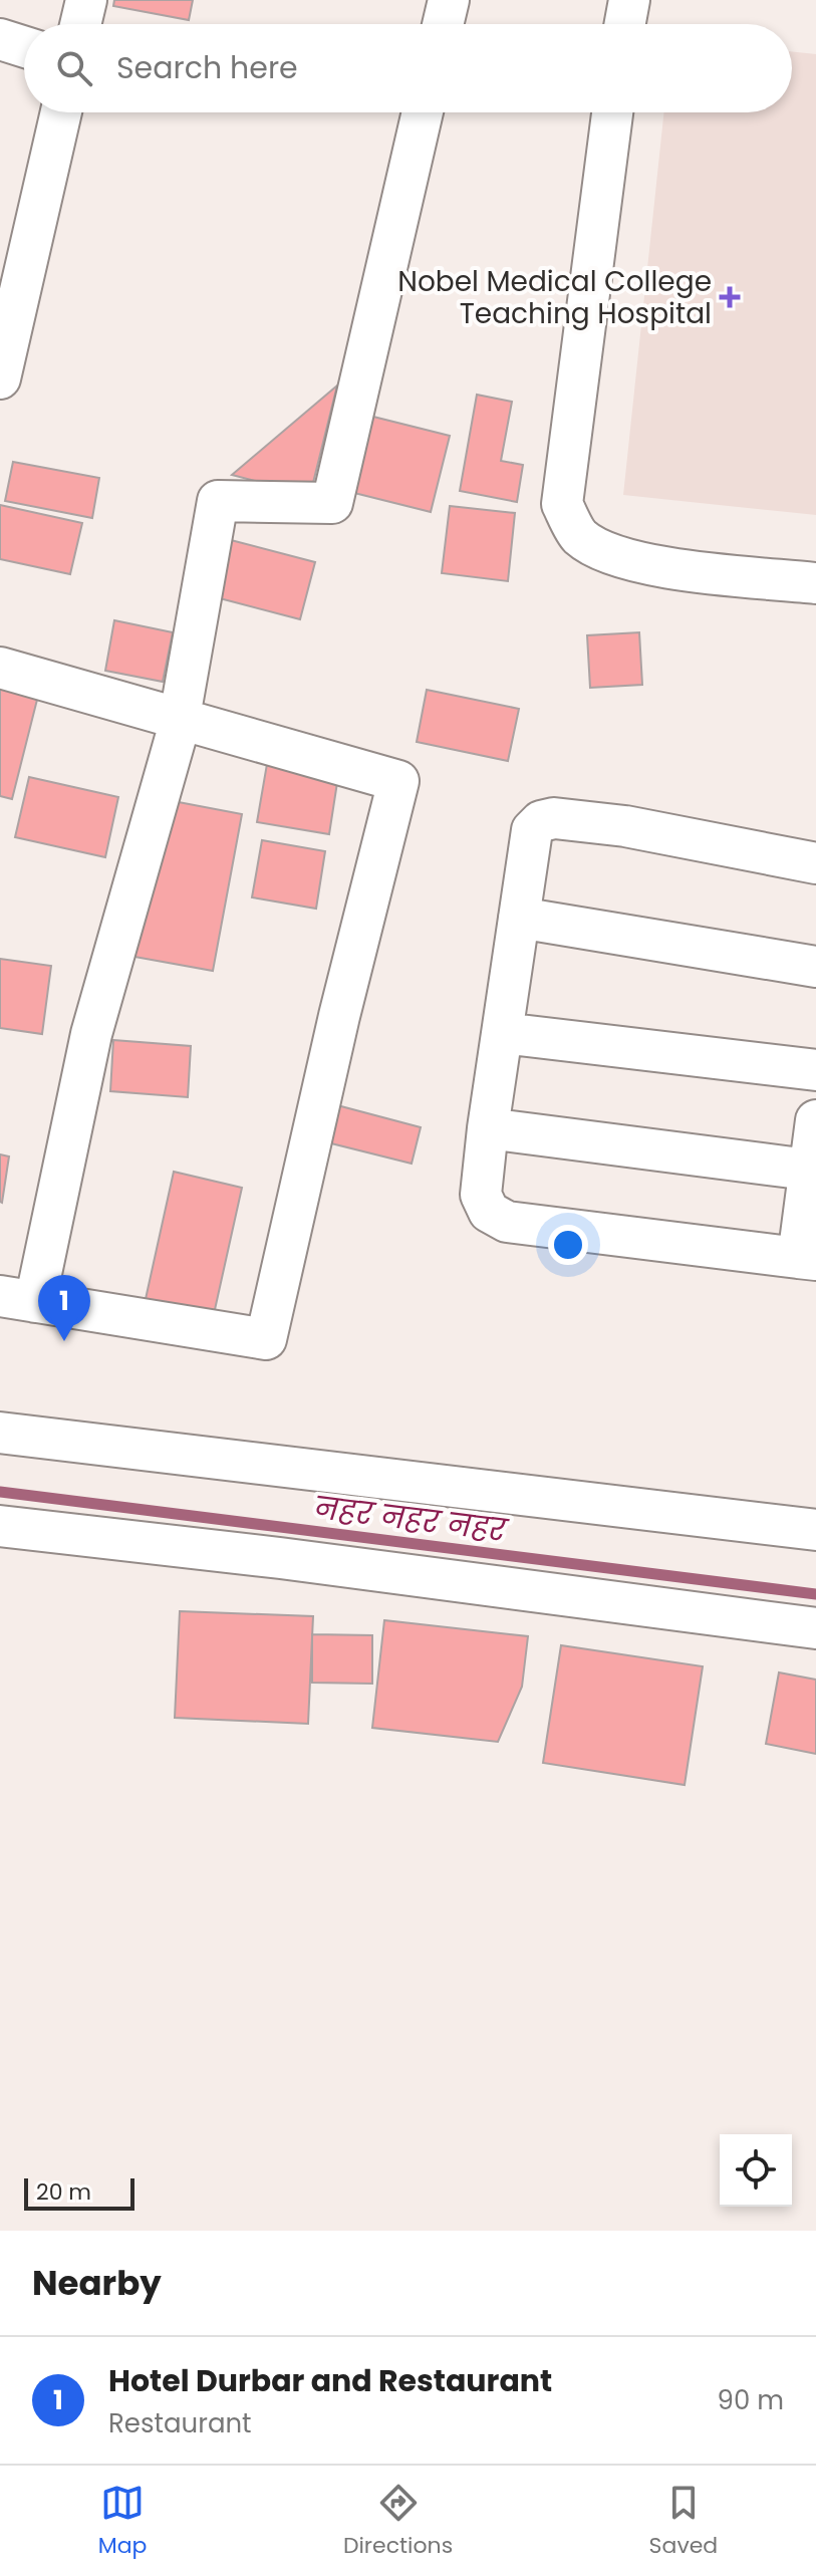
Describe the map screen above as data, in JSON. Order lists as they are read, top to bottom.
{
  "water": ["नहर नहर नहर"],
  "places": {
    "health": ["Nobel Medical College Teaching Hospital"]
  },
  "scale_bar": "20 m",
  "page": {
    "search": "Search here",
    "pins": "1",
    "scale": "20 m",
    "heading": "Nearby",
    "list": [
      {
        "mark": "1",
        "name": "Hotel Durbar and Restaurant",
        "note": "Restaurant",
        "value": "90 m"
      }
    ],
    "nav": ["Map", "Directions", "Saved"]
  }
}
